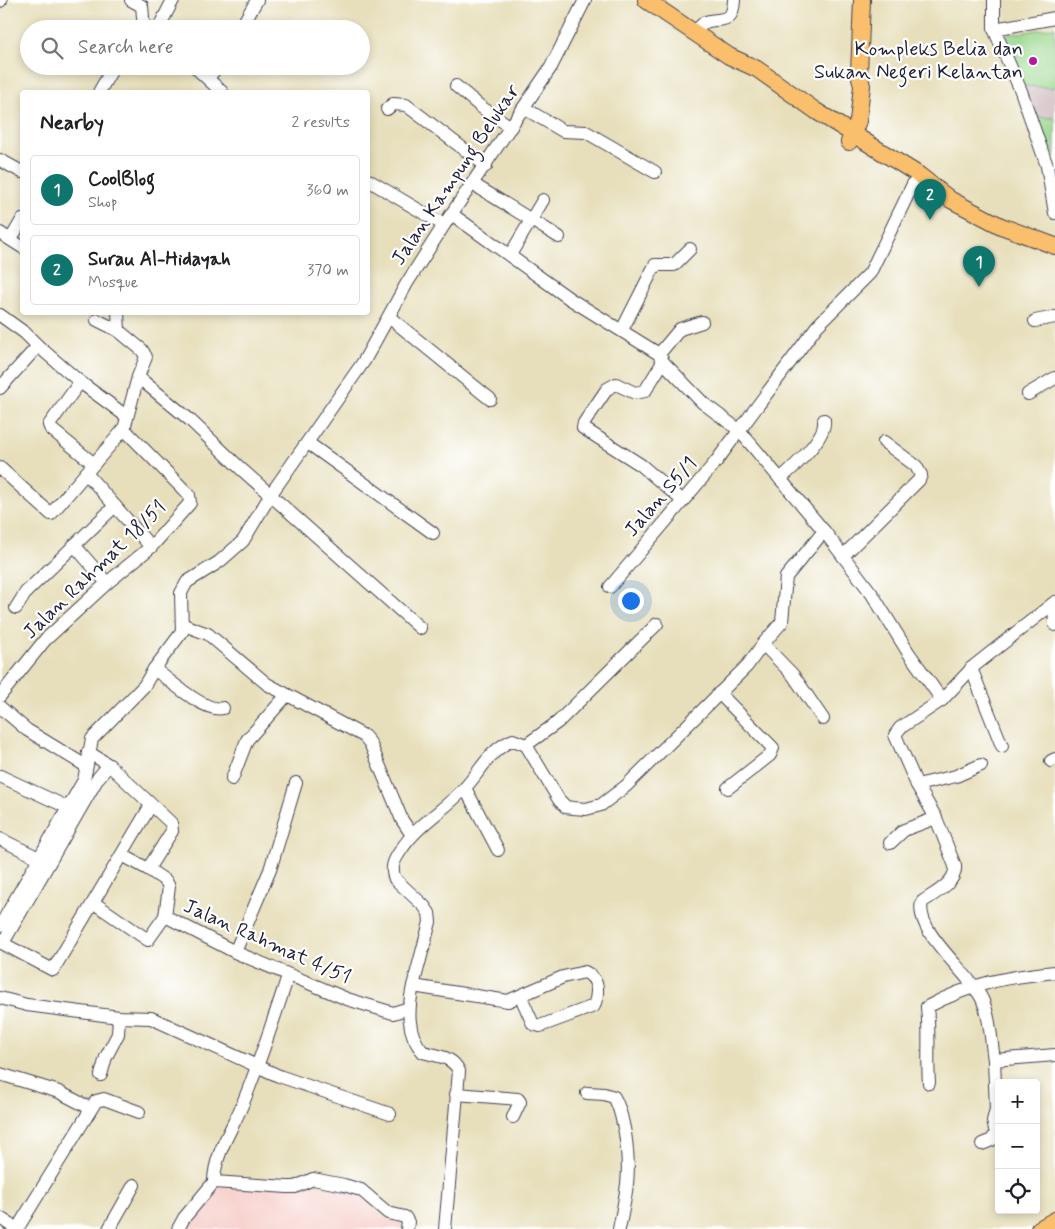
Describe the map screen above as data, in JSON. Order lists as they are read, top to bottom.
{
  "streets": {
    "street": [
      "Jalan Kampung Belukar",
      "Jalan S5/1",
      "Jalan Rahmat 18/51",
      "Jalan Rahmat 4/51"
    ]
  },
  "places": ["Kompleks Belia dan Sukan Negeri Kelantan"],
  "page": {
    "search": "Search here",
    "heading": ["Nearby", "2 results"],
    "list": [
      {
        "mark": "1",
        "name": "CoolBlog",
        "note": "Shop",
        "value": "360 m"
      },
      {
        "mark": "2",
        "name": "Surau Al-Hidayah",
        "note": "Mosque",
        "value": "370 m"
      }
    ],
    "pins": ["2", "1"],
    "map_buttons": ["+", "−"]
  }
}
